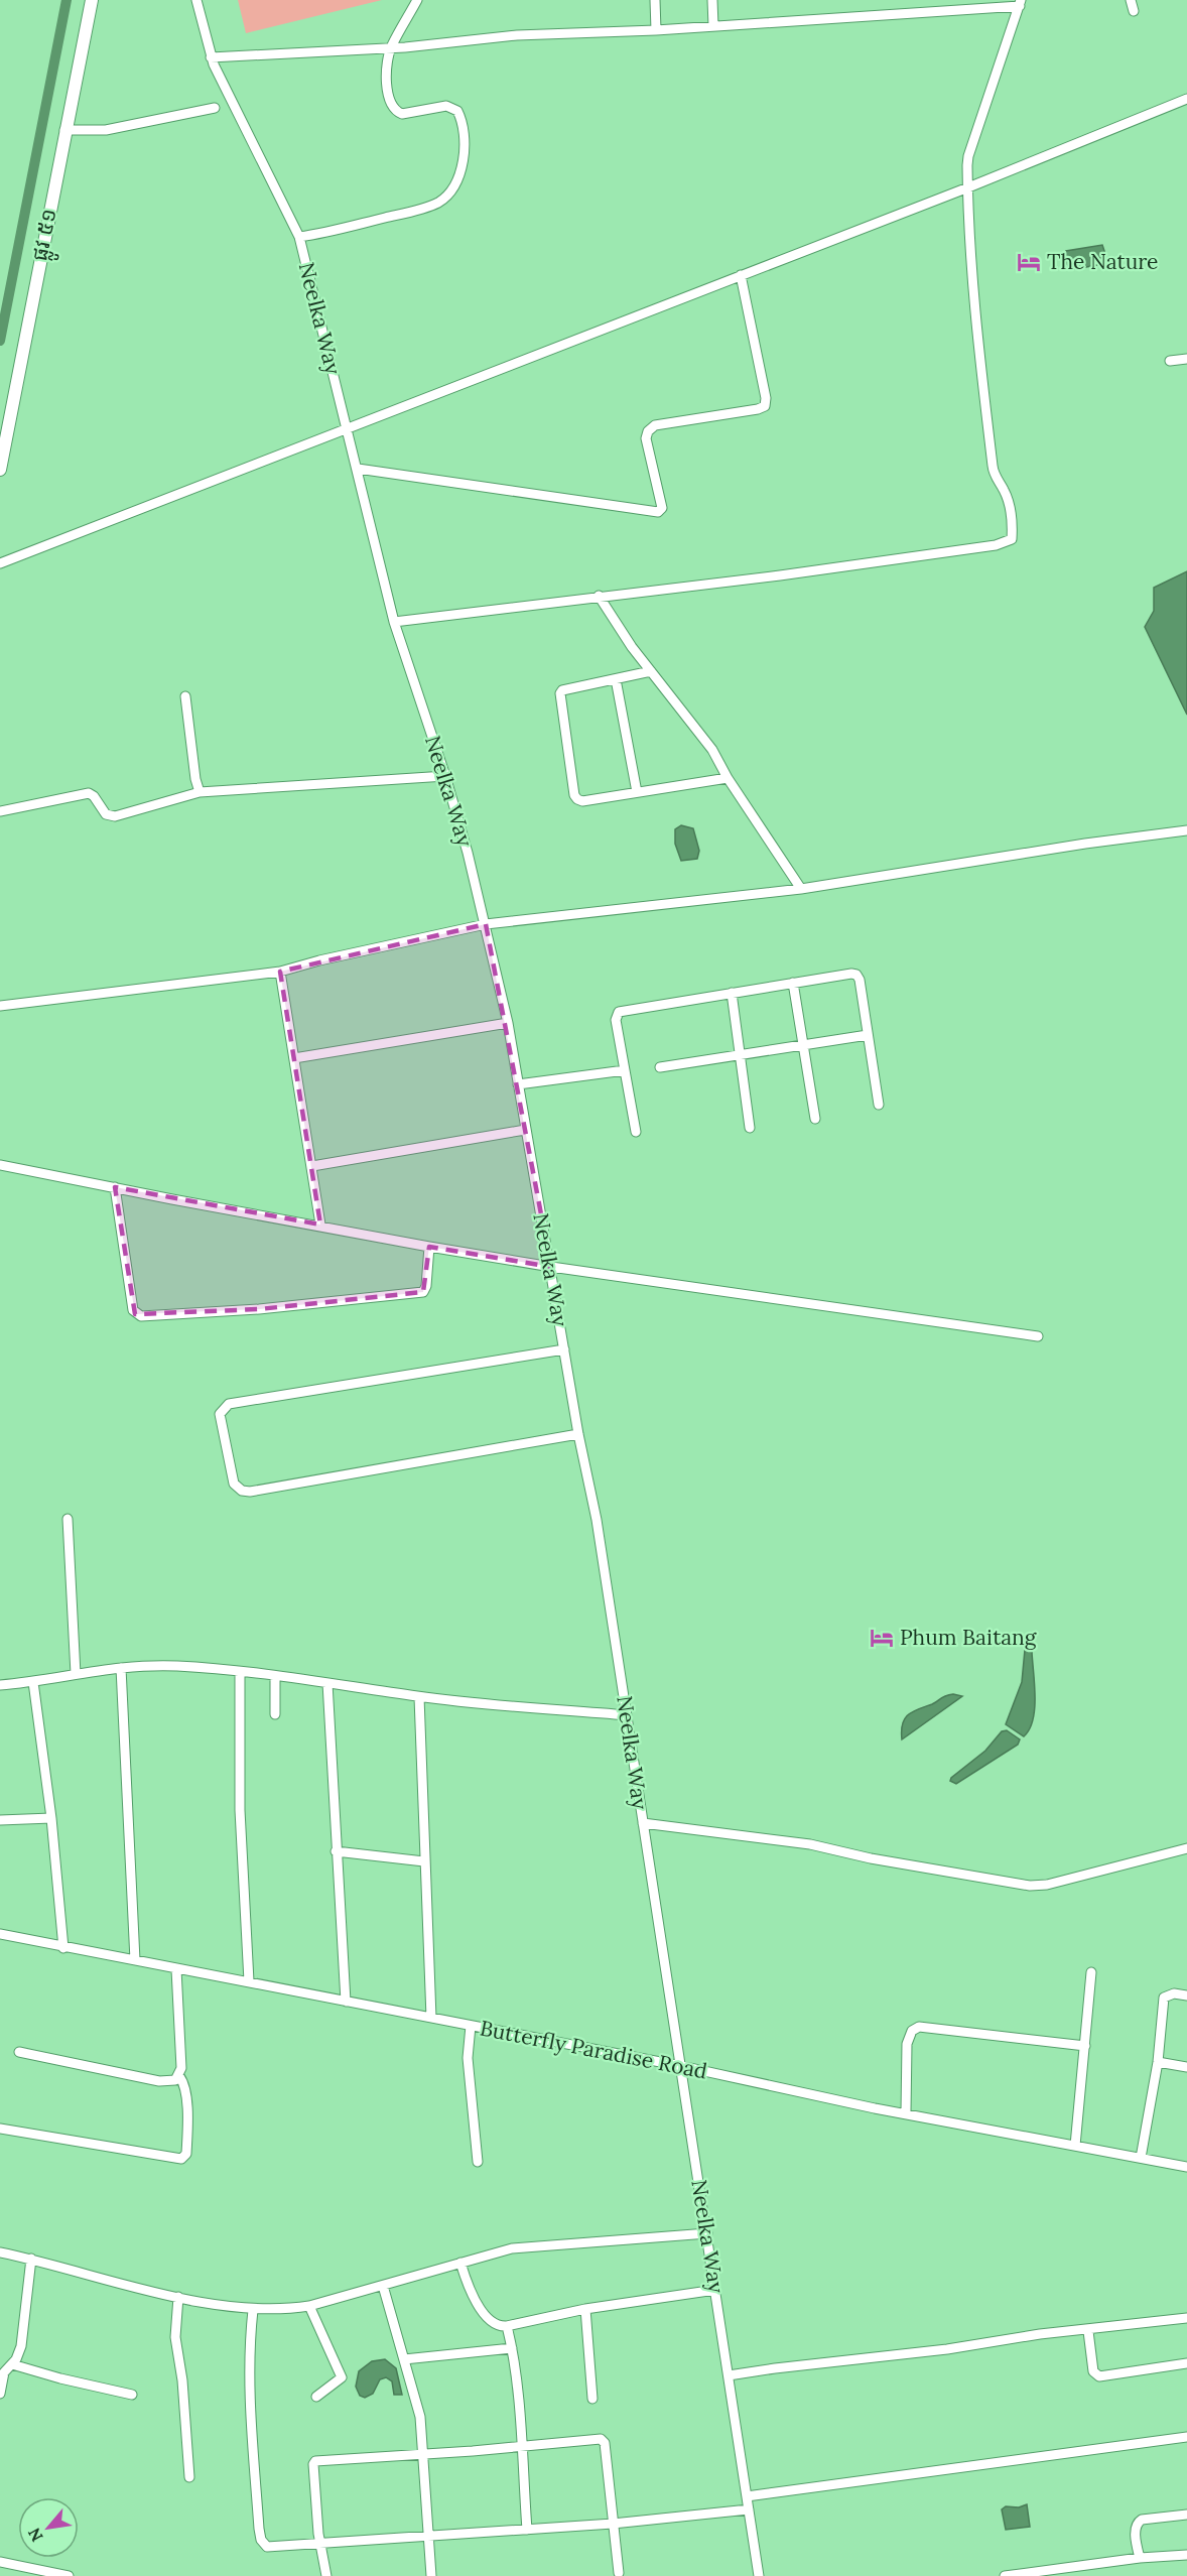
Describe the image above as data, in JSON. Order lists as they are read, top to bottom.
{
  "streets": {
    "main road": ["ផ្លូវ ៥១"],
    "street": ["Neelka Way", "Butterfly Paradise Road"]
  },
  "crossings": [
    ["Neelka Way", "Butterfly Paradise Road"]
  ],
  "places": {
    "hotel": ["The Nature", "Phum Baitang"]
  },
  "north": "bottom left"
}
